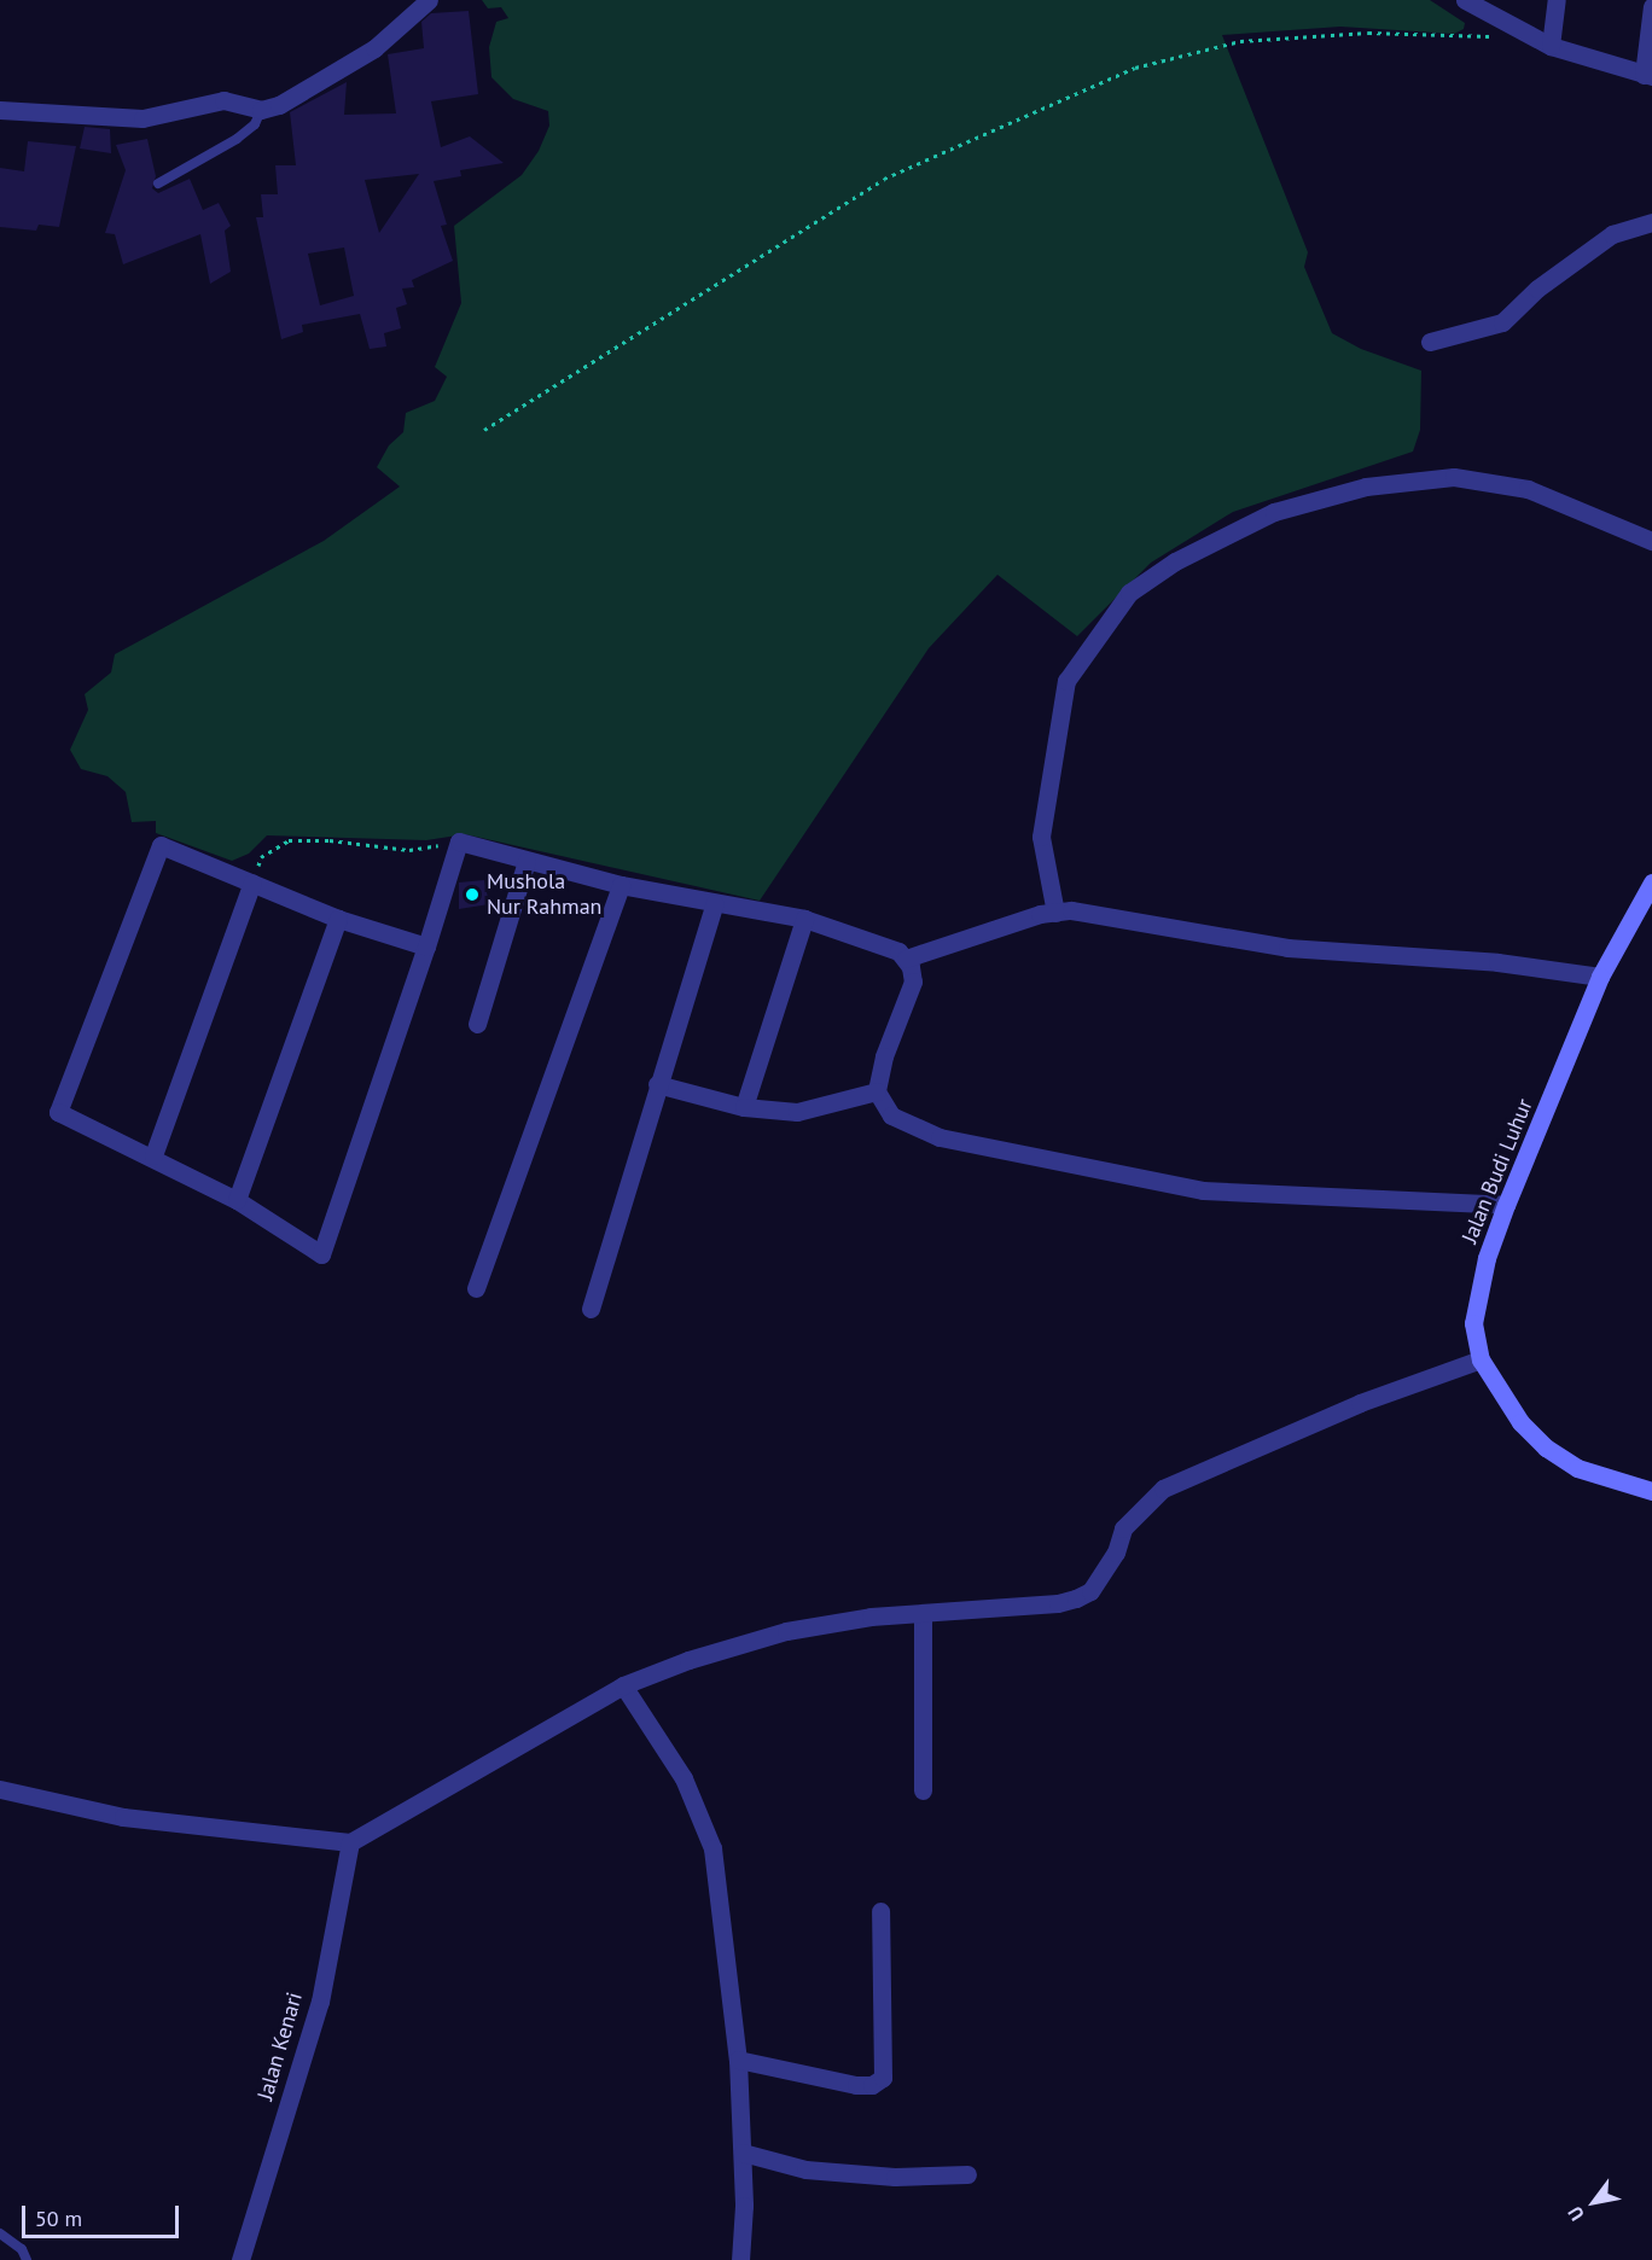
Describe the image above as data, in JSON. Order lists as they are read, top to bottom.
{
  "streets": {
    "main road": ["Jalan Budi Luhur"],
    "street": ["Jalan Kenari"]
  },
  "places": ["Mushola Nur Rahman"],
  "scale_bar": "50 m",
  "north": "bottom left"
}
